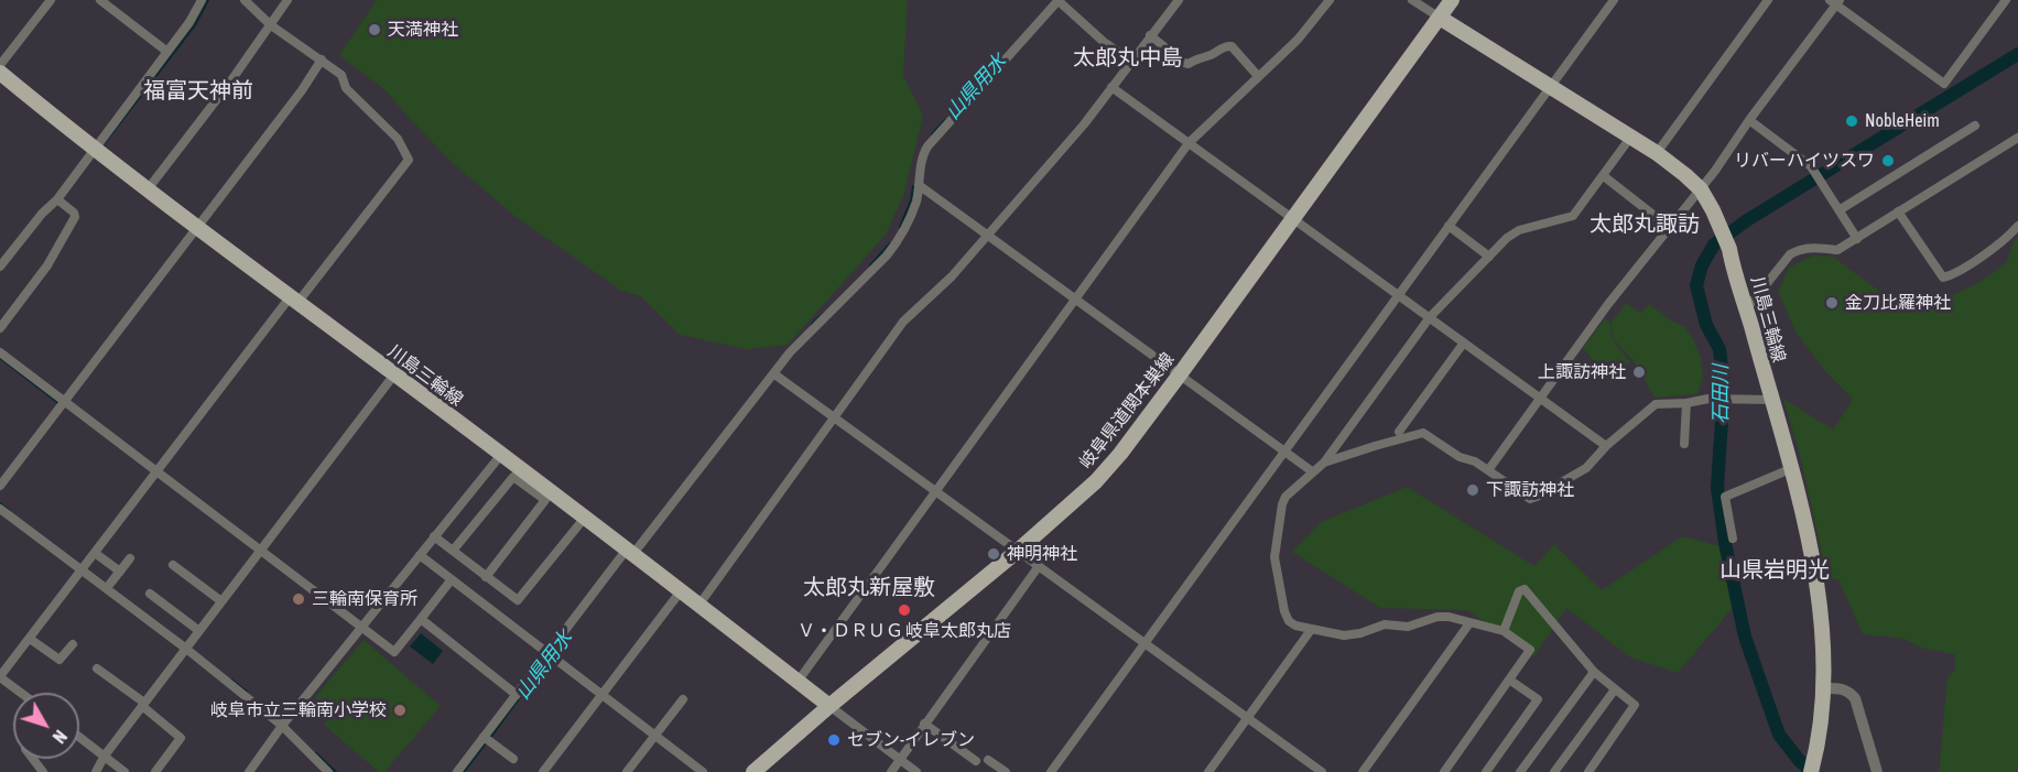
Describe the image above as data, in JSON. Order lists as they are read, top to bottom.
{
  "streets": {
    "main road": ["川島三輪線", "岐阜県道関本巣線"]
  },
  "crossings": [
    ["川島三輪線", "岐阜県道関本巣線"]
  ],
  "districts": [
    "太郎丸中島",
    "福富天神前",
    "太郎丸諏訪",
    "山県岩明光",
    "太郎丸新屋敷"
  ],
  "water": ["山県用水", "石田川"],
  "places": [
    "天満神社",
    "NobleHeim",
    "リバーハイツスワ",
    "金刀比羅神社",
    "上諏訪神社",
    "下諏訪神社",
    "神明神社",
    "三輪南保育所",
    "Ｖ・ＤＲＵＧ 岐阜太郎丸店",
    "岐阜市立三輪南小学校",
    "セブン-イレブン"
  ],
  "north": "bottom right"
}
